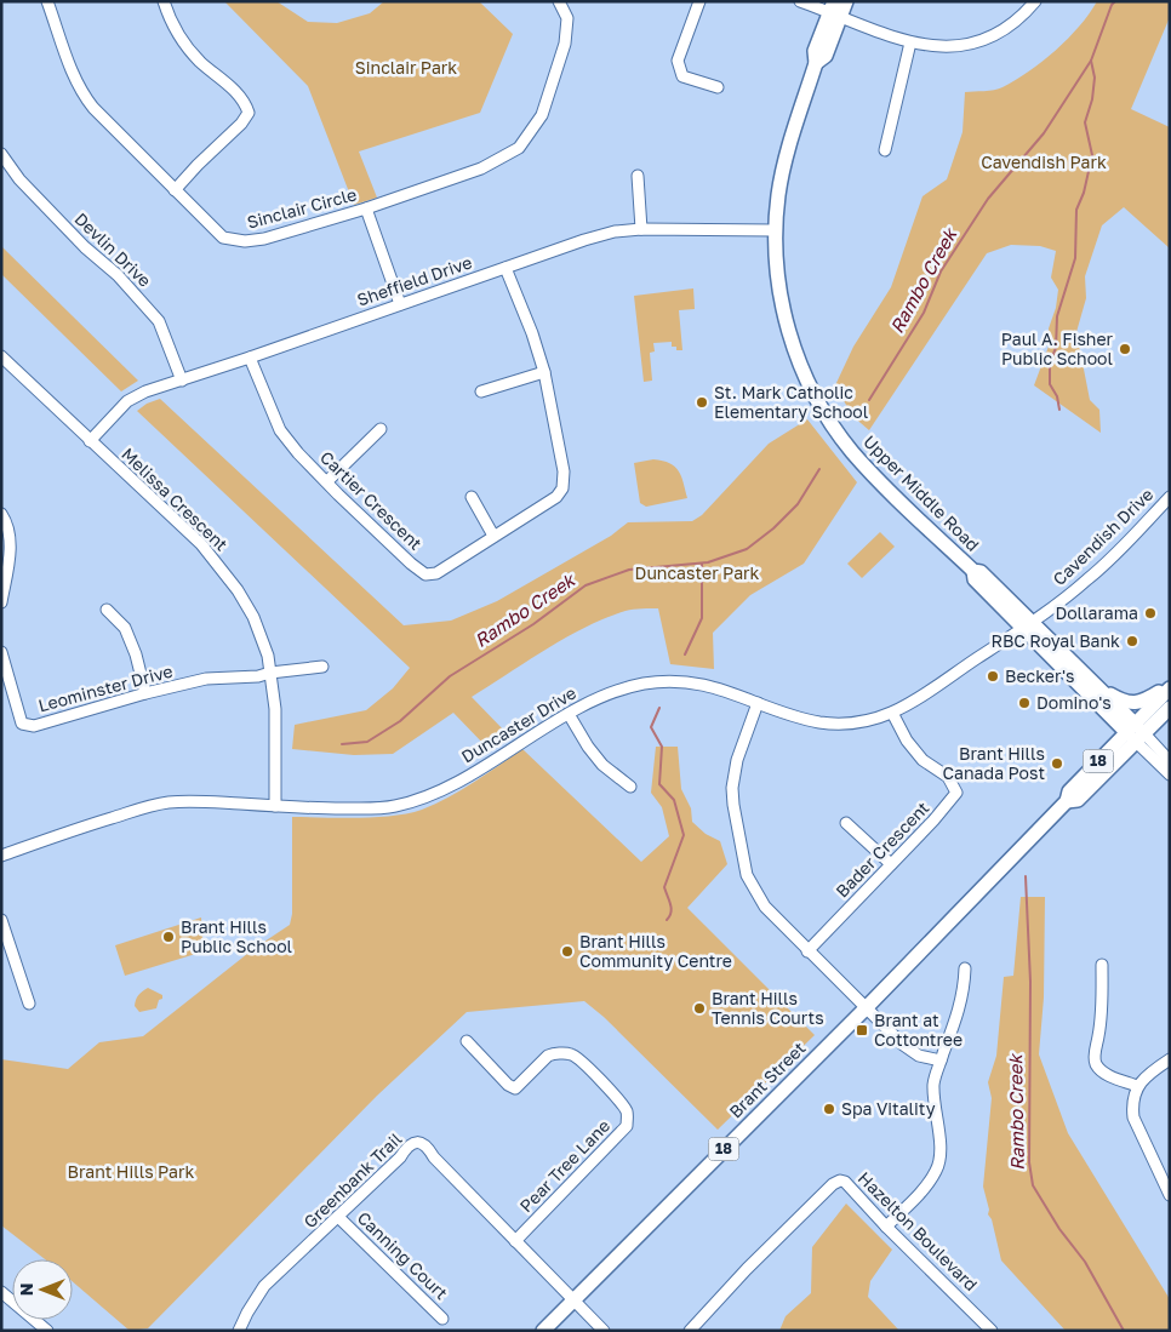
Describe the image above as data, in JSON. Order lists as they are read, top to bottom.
{
  "streets": {
    "main road": ["Upper Middle Road", "18", "Brant Street"],
    "street": [
      "Sinclair Circle",
      "Devlin Drive",
      "Sheffield Drive",
      "Melissa Crescent",
      "Cartier Crescent",
      "Cavendish Drive",
      "Leominster Drive",
      "Duncaster Drive",
      "Bader Crescent",
      "Pear Tree Lane",
      "Greenbank Trail",
      "Hazelton Boulevard",
      "Canning Court"
    ]
  },
  "crossings": [
    ["Devlin Drive", "Sheffield Drive"],
    ["Sheffield Drive", "Upper Middle Road"],
    ["Sheffield Drive", "Melissa Crescent"],
    ["Sheffield Drive", "Cartier Crescent"],
    ["Upper Middle Road", "Cavendish Drive"],
    ["Upper Middle Road", "Duncaster Drive"],
    ["Upper Middle Road", "Brant Street"],
    ["Melissa Crescent", "Leominster Drive"],
    ["Melissa Crescent", "Duncaster Drive"],
    ["Cavendish Drive", "Duncaster Drive"],
    ["Duncaster Drive", "Bader Crescent"],
    ["Brant Street", "Greenbank Trail"],
    ["Pear Tree Lane", "Greenbank Trail"],
    ["Greenbank Trail", "Canning Court"]
  ],
  "water": ["Rambo Creek"],
  "parks": [
    "Sinclair Park",
    "Cavendish Park",
    "Duncaster Park",
    "Brant Hills Park"
  ],
  "places": {
    "other": [
      "Paul A. Fisher Public School",
      "St. Mark Catholic Elementary School",
      "Dollarama",
      "RBC Royal Bank",
      "Becker's",
      "Domino's",
      "Brant Hills Canada Post",
      "Brant Hills Public School",
      "Brant Hills Community Centre",
      "Brant Hills Tennis Courts",
      "Spa Vitality"
    ],
    "transit": ["Brant at Cottontree"]
  },
  "north": "left"
}
